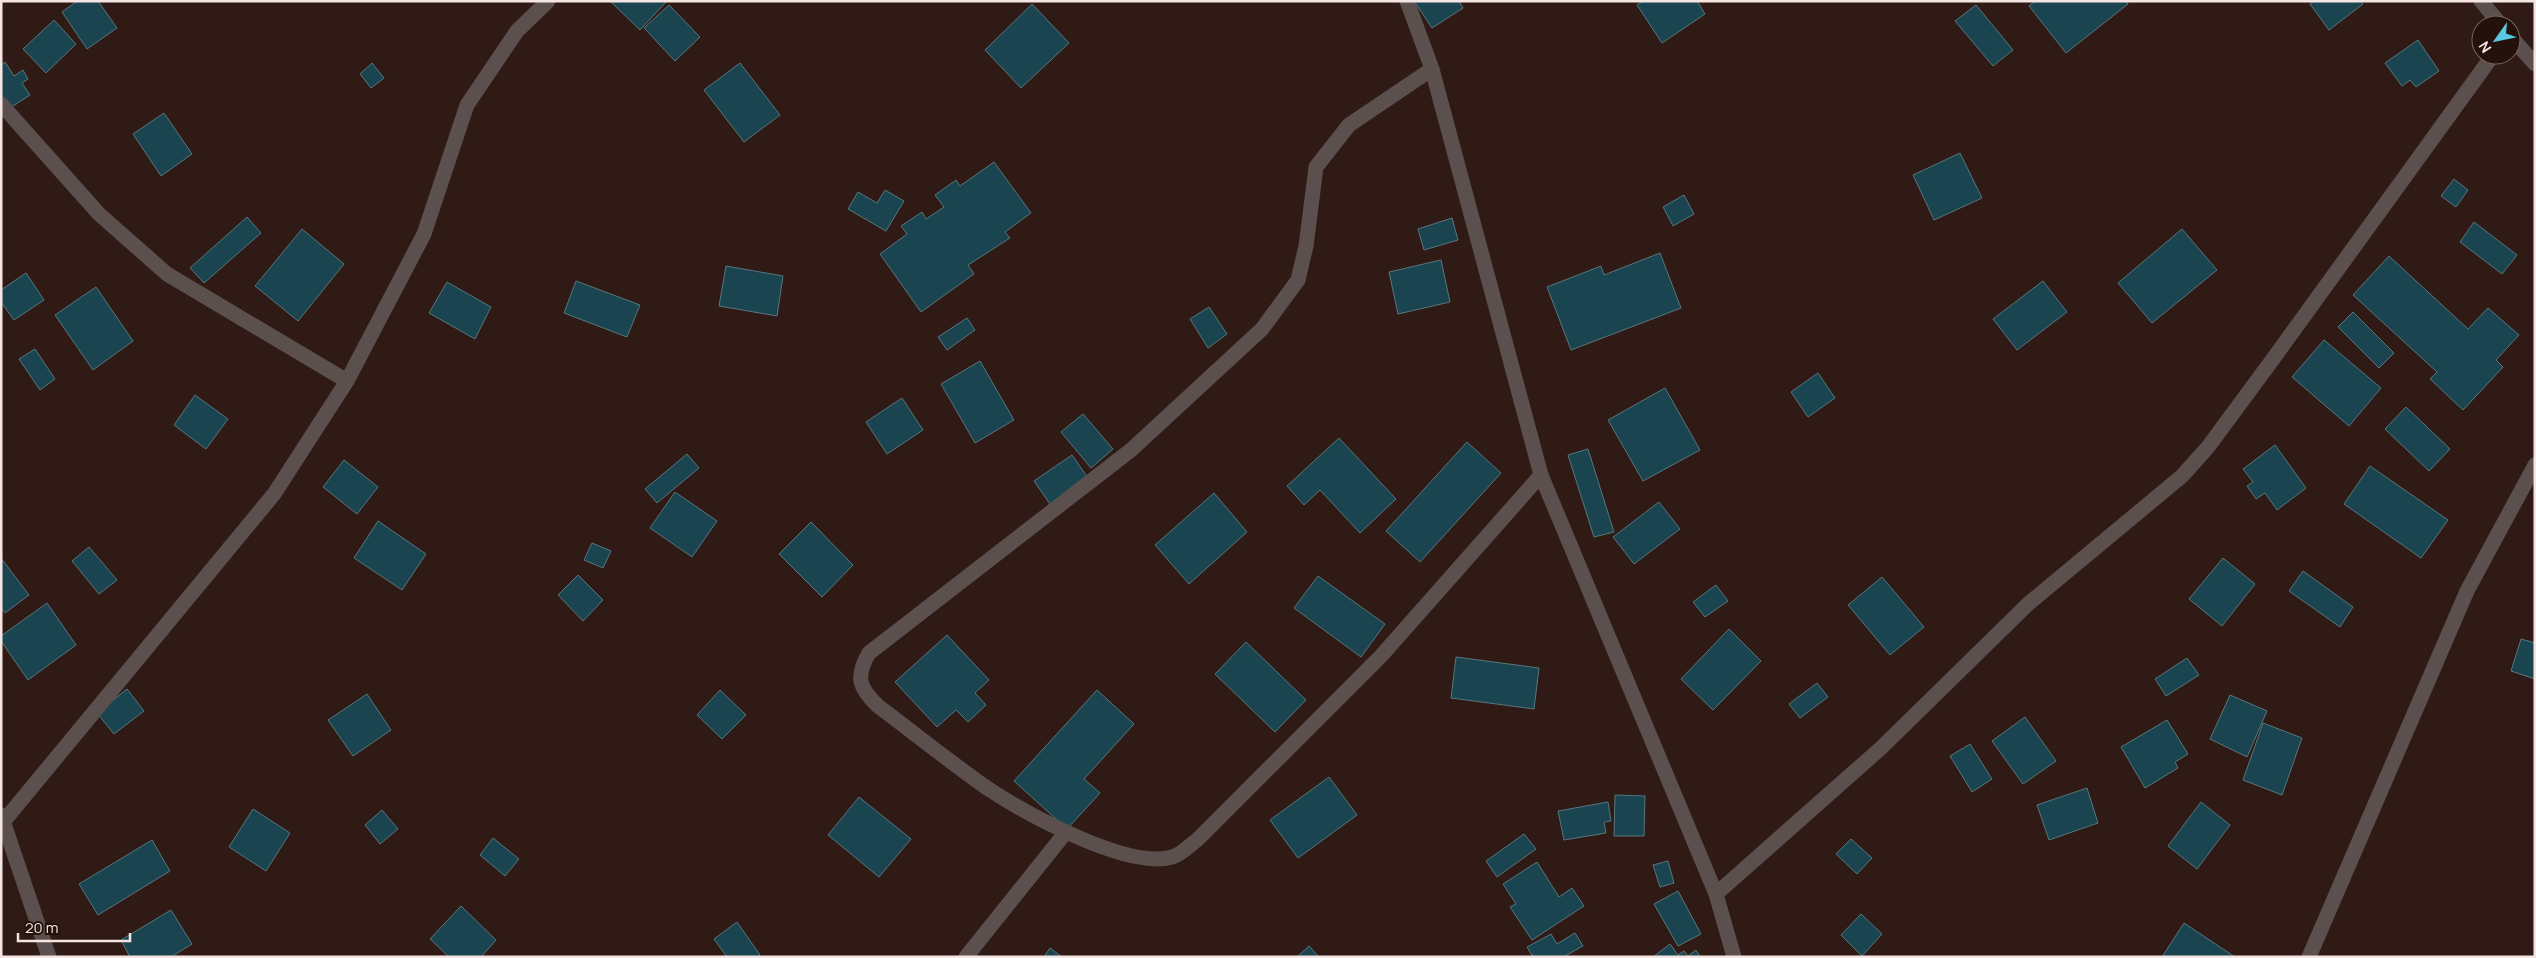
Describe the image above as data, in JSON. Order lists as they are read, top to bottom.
{
  "scale_bar": "20 m",
  "north": "bottom left"
}
